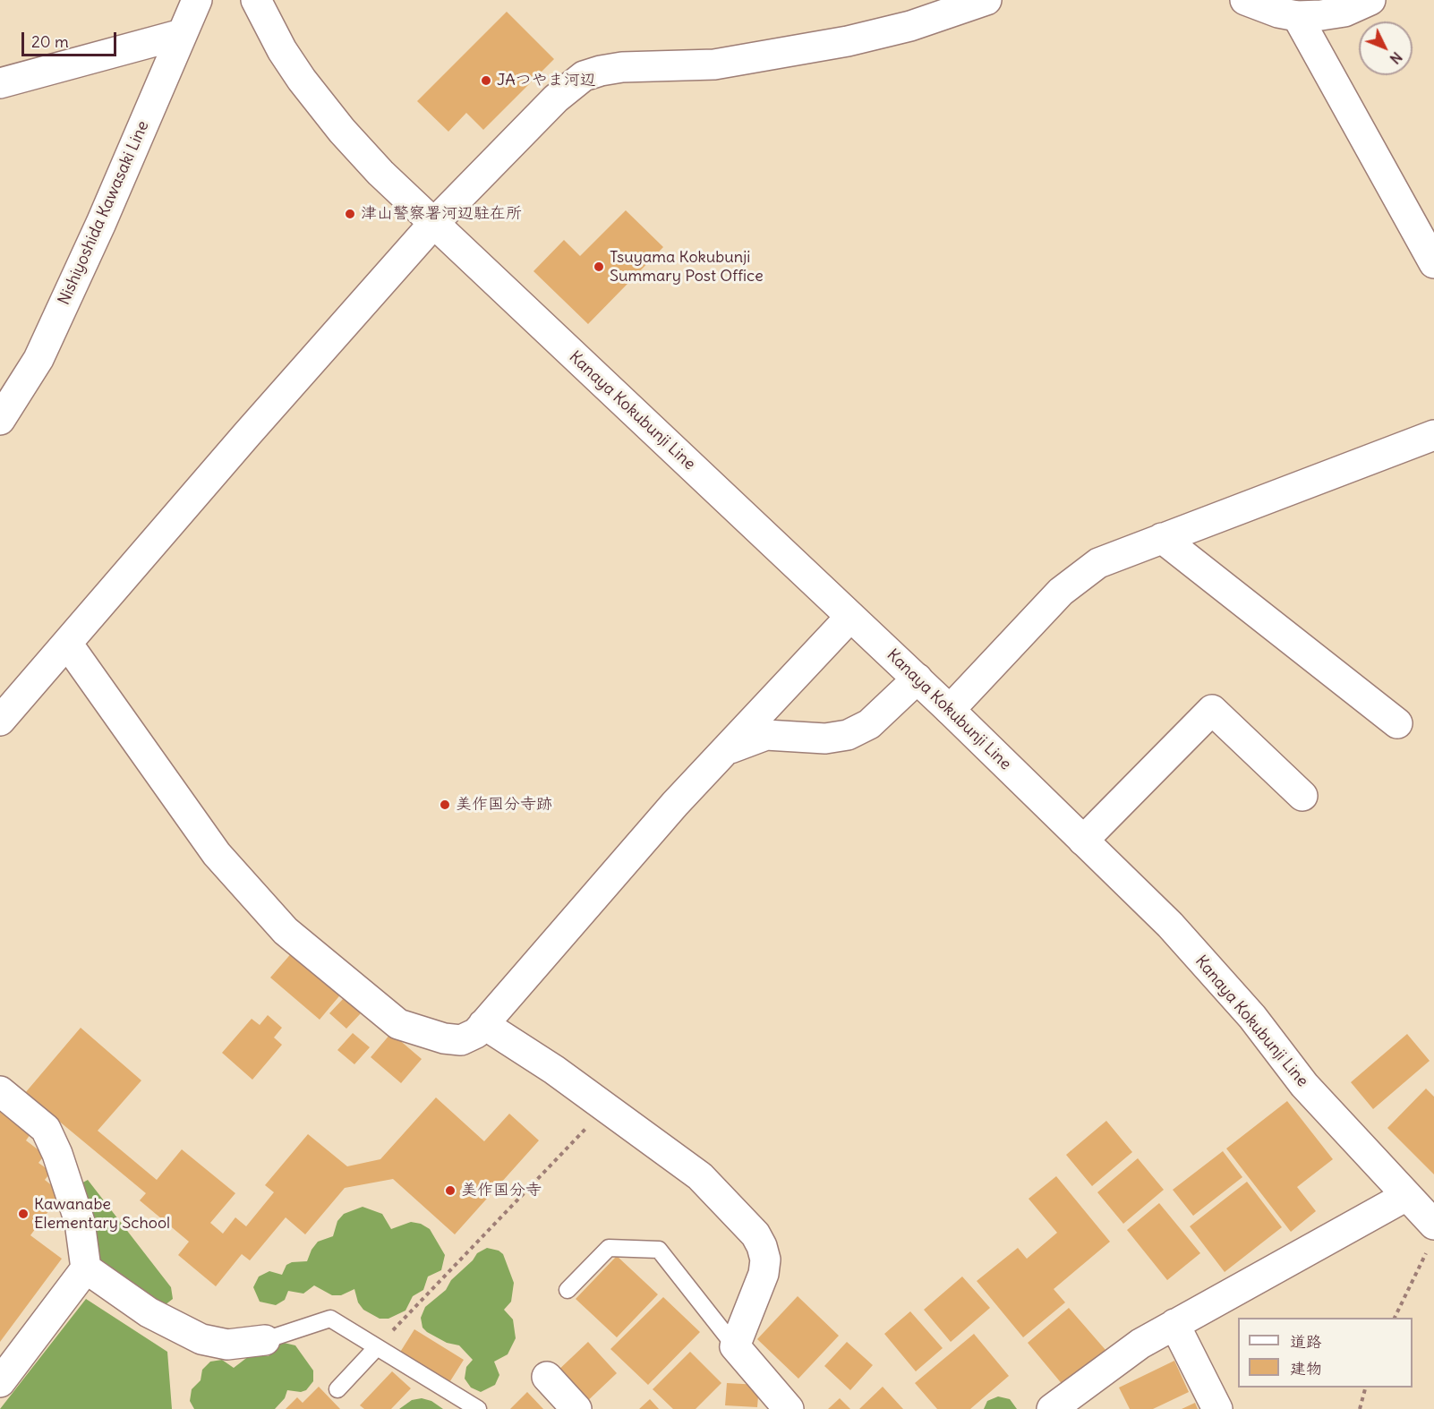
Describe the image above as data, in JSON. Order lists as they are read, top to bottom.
{
  "streets": {
    "street": ["Nishiyoshida Kawasaki Line", "Kanaya Kokubunji Line"]
  },
  "places": [
    "JAつやま河辺",
    "津山警察署河辺駐在所",
    "Tsuyama Kokubunji Summary Post Office",
    "美作国分寺跡",
    "美作国分寺",
    "Kawanabe Elementary School"
  ],
  "legend": ["道路", "建物"],
  "scale_bar": "20 m",
  "north": "bottom right"
}
